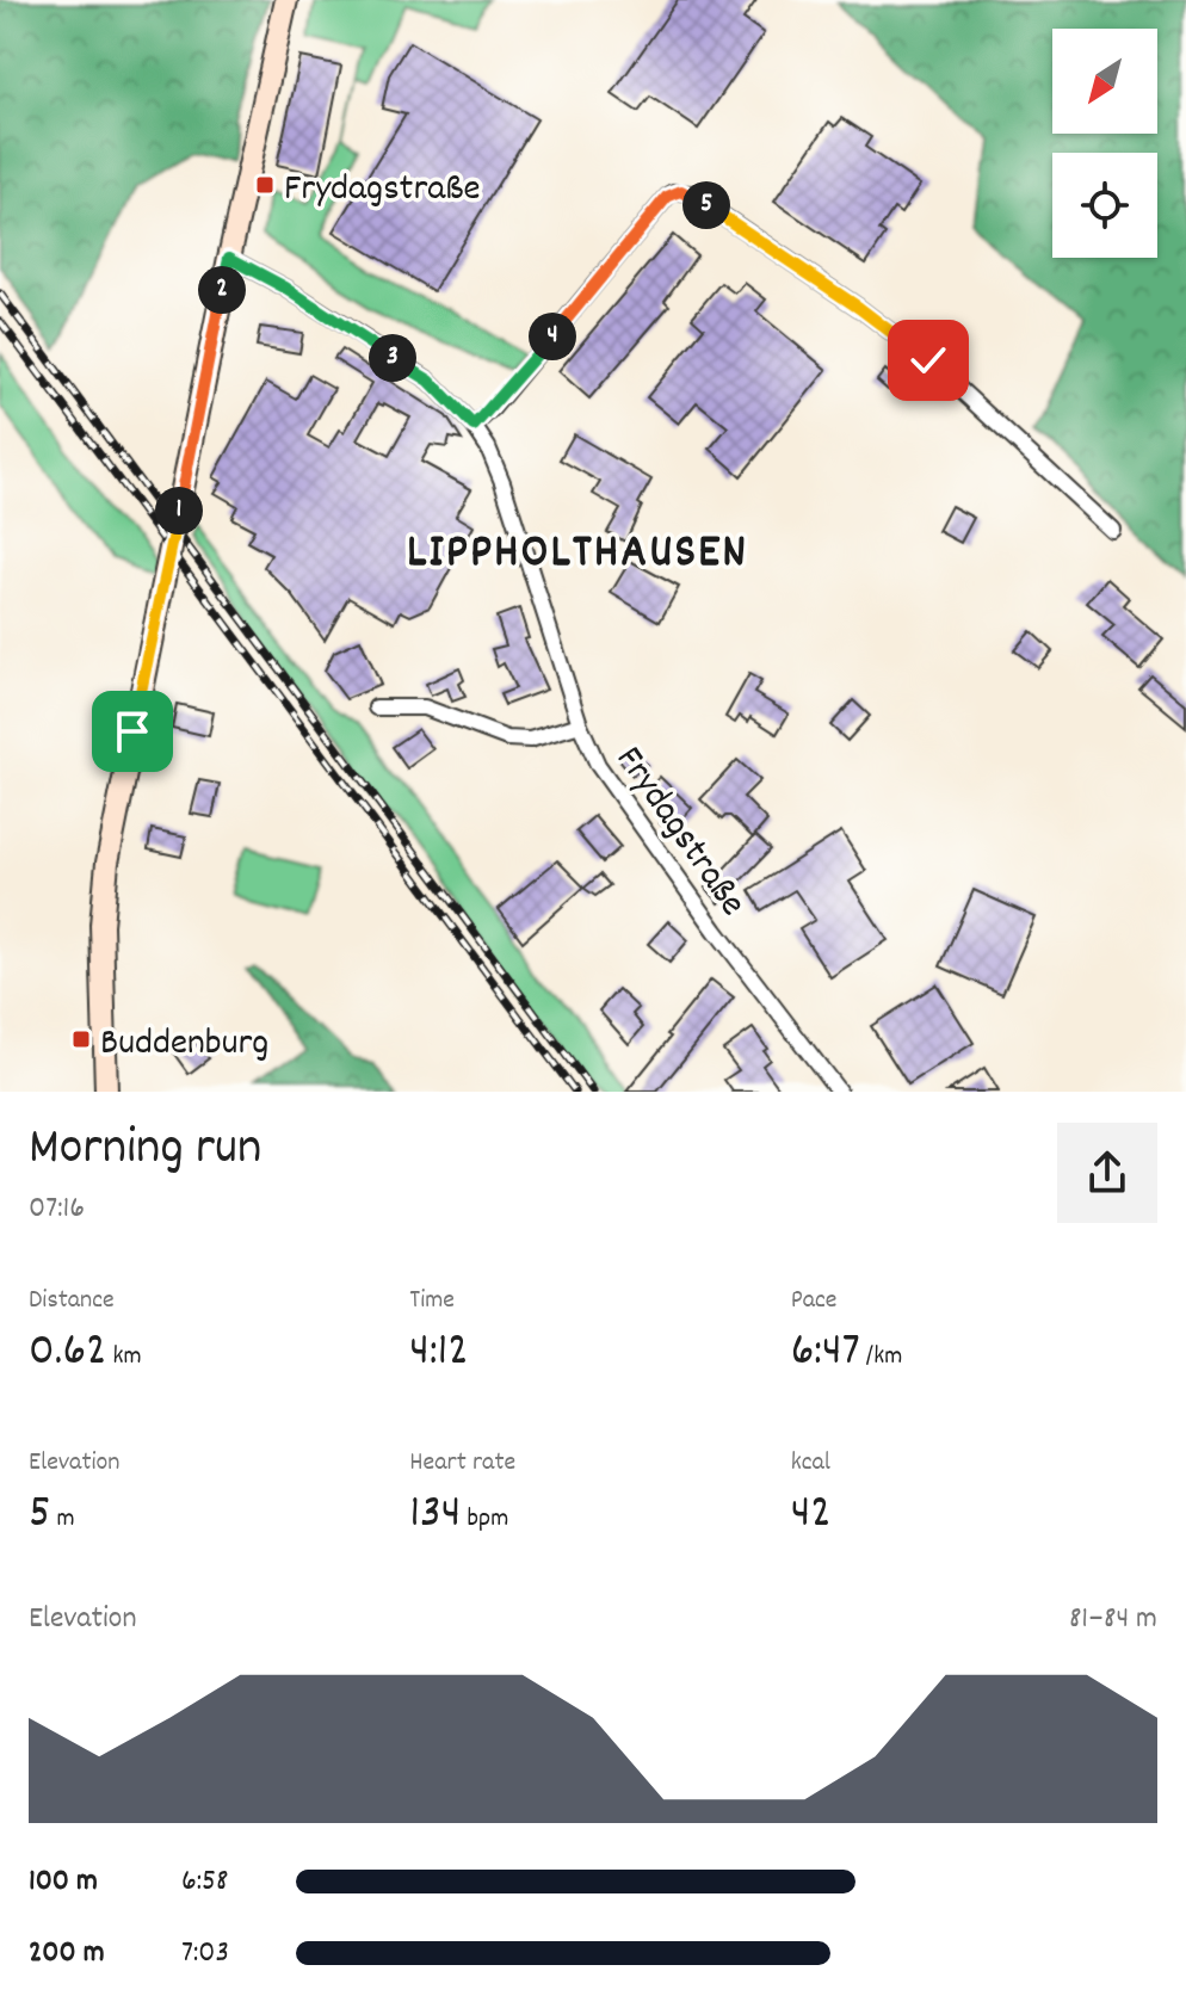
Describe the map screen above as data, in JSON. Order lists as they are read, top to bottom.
{
  "streets": {
    "street": ["Frydagstraße"]
  },
  "districts": ["LIPPHOLTHAUSEN"],
  "places": {
    "transit": ["Frydagstraße", "Buddenburg"]
  },
  "north": "bottom left",
  "page": {
    "pins": [
      "5",
      "2",
      "4",
      "3",
      "1"
    ],
    "heading": ["Morning run", "07:16"],
    "stats": [
      ["Distance", "0.62 km"],
      ["Time", "4:12"],
      ["Pace", "6:47 /km"],
      ["Elevation", "5 m"],
      ["Heart rate", "134 bpm"],
      ["kcal", "42"]
    ],
    "chart": ["Elevation", "81–84 m"],
    "list": [
      {
        "name": "100 m",
        "note": "6:58"
      },
      {
        "name": "200 m",
        "note": "7:03"
      }
    ]
  }
}
